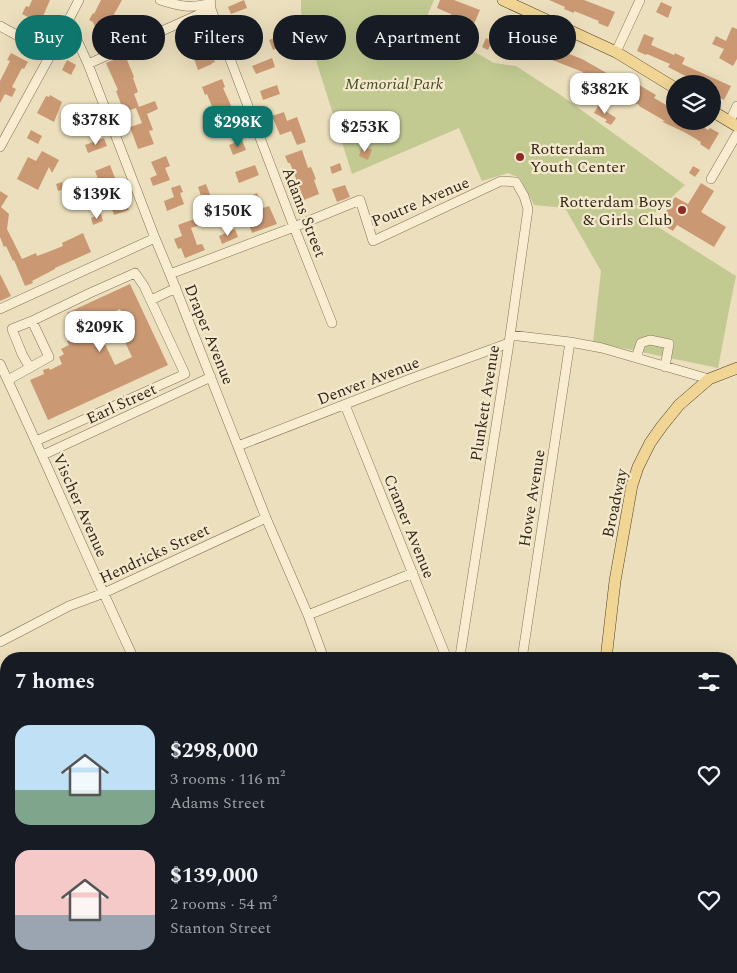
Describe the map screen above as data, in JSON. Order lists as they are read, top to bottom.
{
  "streets": {
    "main road": ["Broadway"],
    "street": [
      "Poutre Avenue",
      "Adams Street",
      "Draper Avenue",
      "Denver Avenue",
      "Earl Street",
      "Plunkett Avenue",
      "Howe Avenue",
      "Vischer Avenue",
      "Cramer Avenue",
      "Hendricks Street"
    ]
  },
  "crossings": [
    ["Poutre Avenue", "Adams Street"],
    ["Poutre Avenue", "Plunkett Avenue"],
    ["Draper Avenue", "Denver Avenue"],
    ["Draper Avenue", "Earl Street"],
    ["Draper Avenue", "Hendricks Street"],
    ["Denver Avenue", "Plunkett Avenue"],
    ["Denver Avenue", "Howe Avenue"],
    ["Denver Avenue", "Broadway"],
    ["Denver Avenue", "Cramer Avenue"],
    ["Earl Street", "Vischer Avenue"],
    ["Vischer Avenue", "Hendricks Street"]
  ],
  "parks": ["Memorial Park"],
  "places": ["Rotterdam Youth Center", "Rotterdam Boys & Girls Club"],
  "page": {
    "chip": [
      "Buy",
      "Rent",
      "Filters",
      "New",
      "Apartment",
      "House"
    ],
    "price": [
      "$382K",
      "$378K",
      "$298K",
      "$253K",
      "$139K",
      "$150K",
      "$209K"
    ],
    "heading": "7 homes",
    "list": [
      {
        "name": "$298,000",
        "note": "3 rooms · 116 m² · Adams Street"
      },
      {
        "name": "$139,000",
        "note": "2 rooms · 54 m² · Stanton Street"
      }
    ]
  }
}
